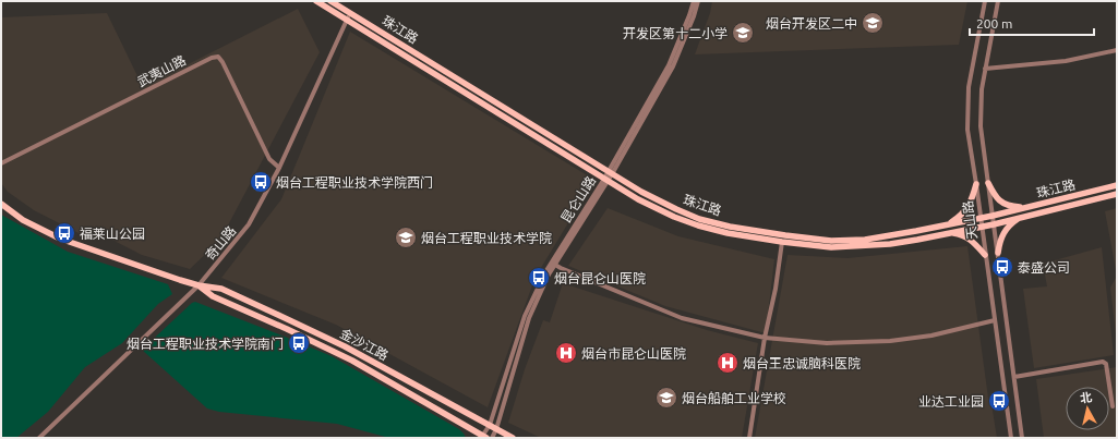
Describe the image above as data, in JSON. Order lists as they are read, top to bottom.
{
  "streets": {
    "main road": ["珠江路", "金沙江路"],
    "street": [
      "武夷山路",
      "昆仑山路",
      "天山路",
      "奇山路"
    ]
  },
  "crossings": [
    ["珠江路", "昆仑山路"],
    ["珠江路", "天山路"],
    ["珠江路", "奇山路"],
    ["武夷山路", "奇山路"],
    ["昆仑山路", "金沙江路"],
    ["奇山路", "金沙江路"]
  ],
  "places": {
    "school or university": [
      "烟台开发区二中",
      "开发区第十二小学",
      "烟台工程职业技术学院",
      "烟台船舶工业学校"
    ],
    "bus stop": [
      "烟台工程职业技术学院西门",
      "福莱山公园",
      "泰盛公司",
      "烟台昆仑山医院",
      "烟台工程职业技术学院南门",
      "业达工业园"
    ],
    "hospital": ["烟台市昆仑山医院", "烟台王忠诚脑科医院"]
  },
  "scale_bar": "200 m",
  "north": "top"
}
